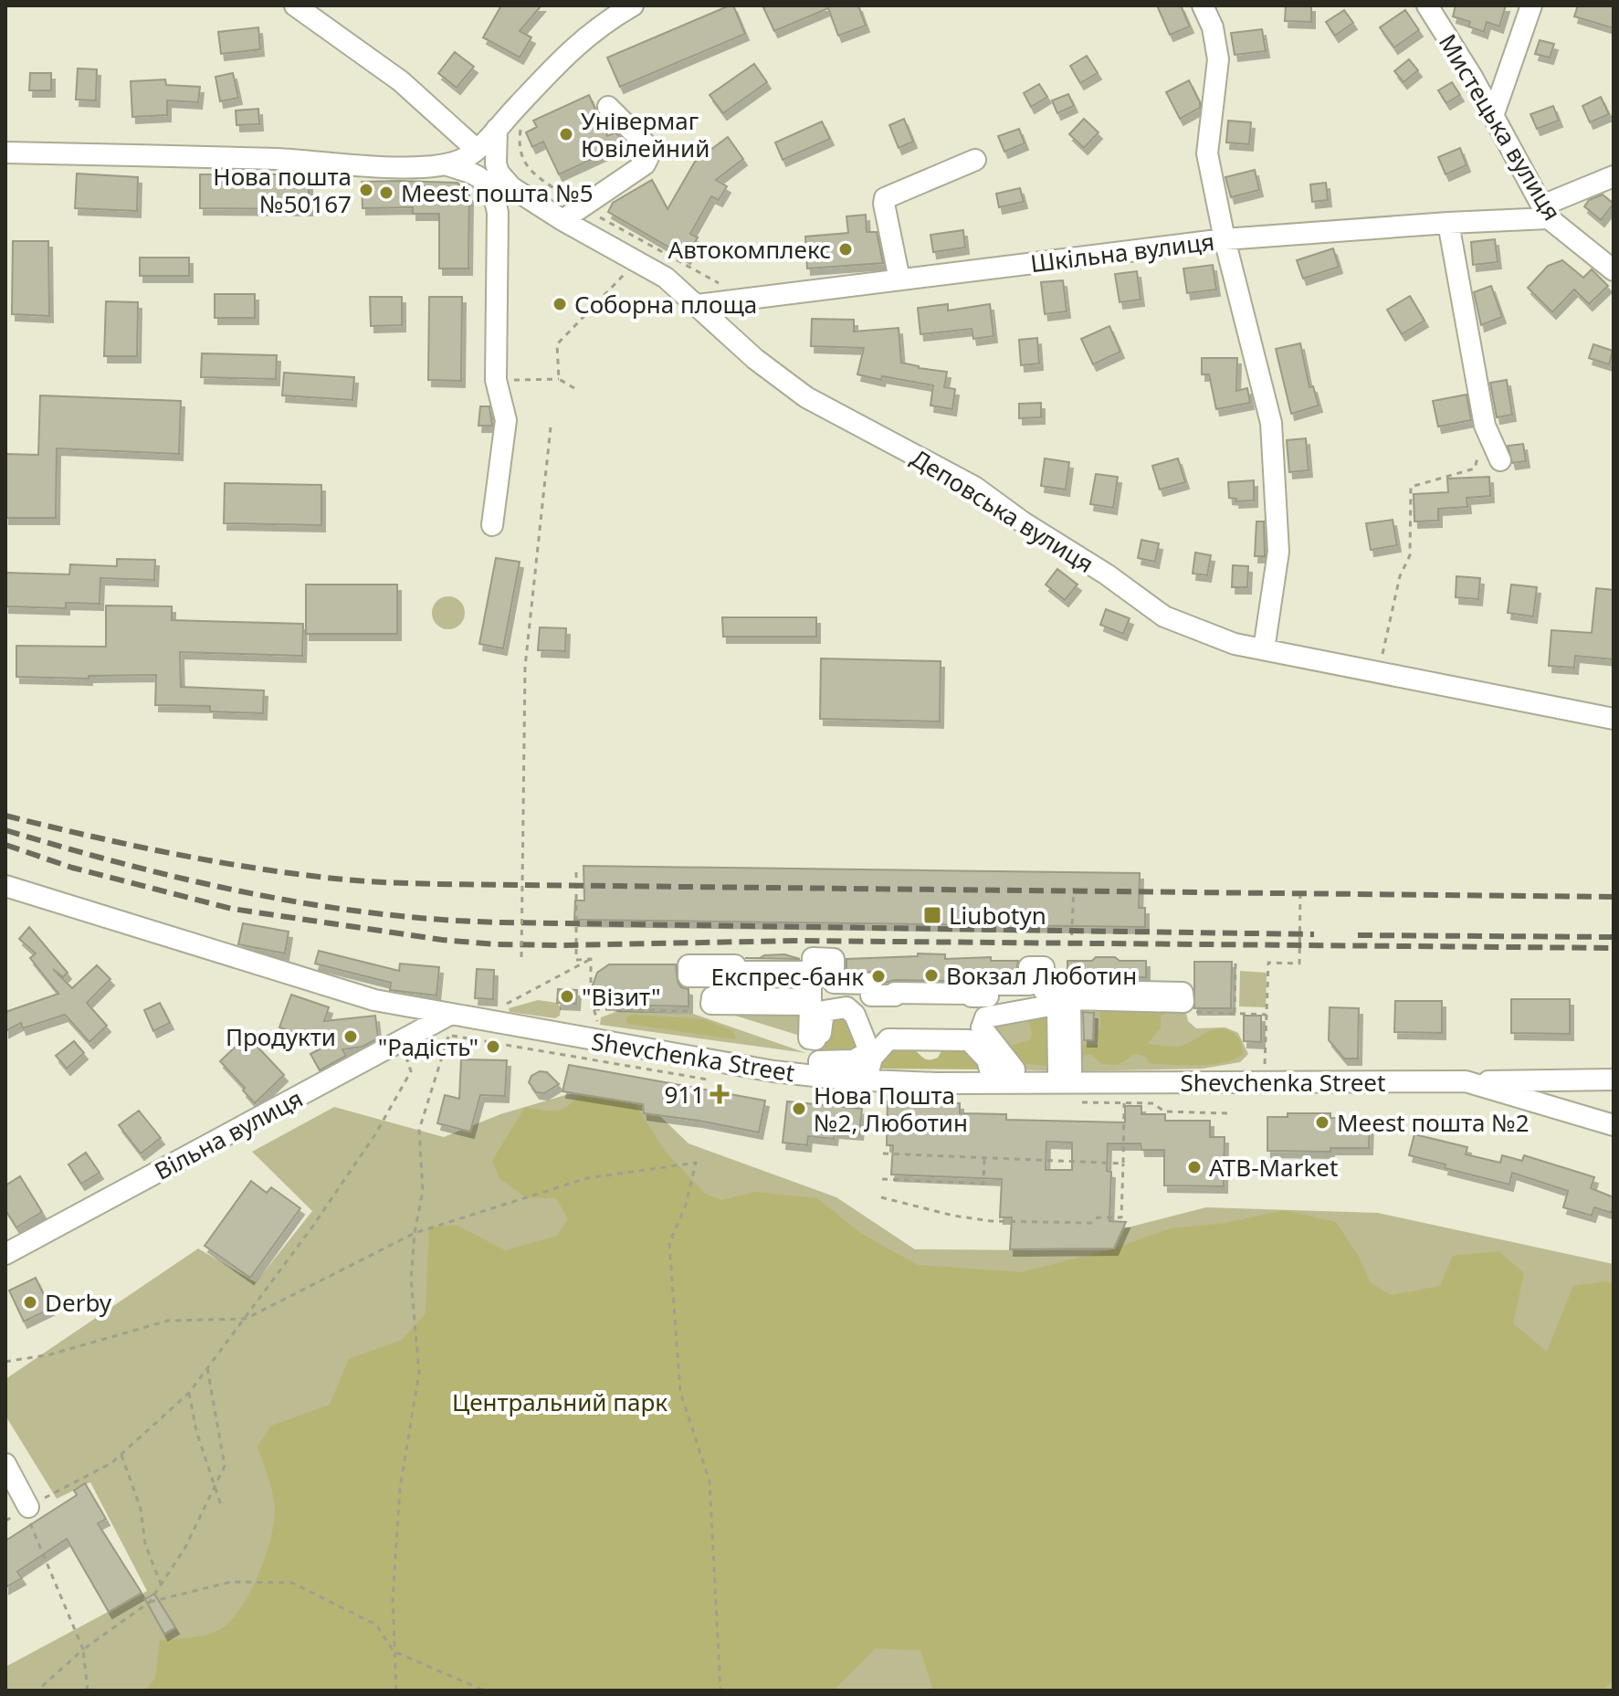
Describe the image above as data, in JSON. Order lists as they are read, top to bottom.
{
  "streets": {
    "street": [
      "Мистецька вулиця",
      "Шкільна вулиця",
      "Деповська вулиця",
      "Shevchenka Street",
      "Вільна вулиця"
    ]
  },
  "crossings": [
    ["Мистецька вулиця", "Шкільна вулиця"],
    ["Шкільна вулиця", "Деповська вулиця"],
    ["Shevchenka Street", "Вільна вулиця"]
  ],
  "parks": ["Центральний парк"],
  "places": {
    "other": [
      "Універмаг Ювілейний",
      "Нова пошта №50167",
      "Meest пошта №5",
      "Автокомплекс",
      "Соборна площа",
      "Вокзал Люботин",
      "Експрес-банк",
      "\"Візит\"",
      "Продукти",
      "\"Радість\"",
      "Нова Пошта №2, Люботин",
      "Meest пошта №2",
      "ATB-Market",
      "Derby"
    ],
    "transit": ["Liubotyn"],
    "health": ["911"]
  }
}
